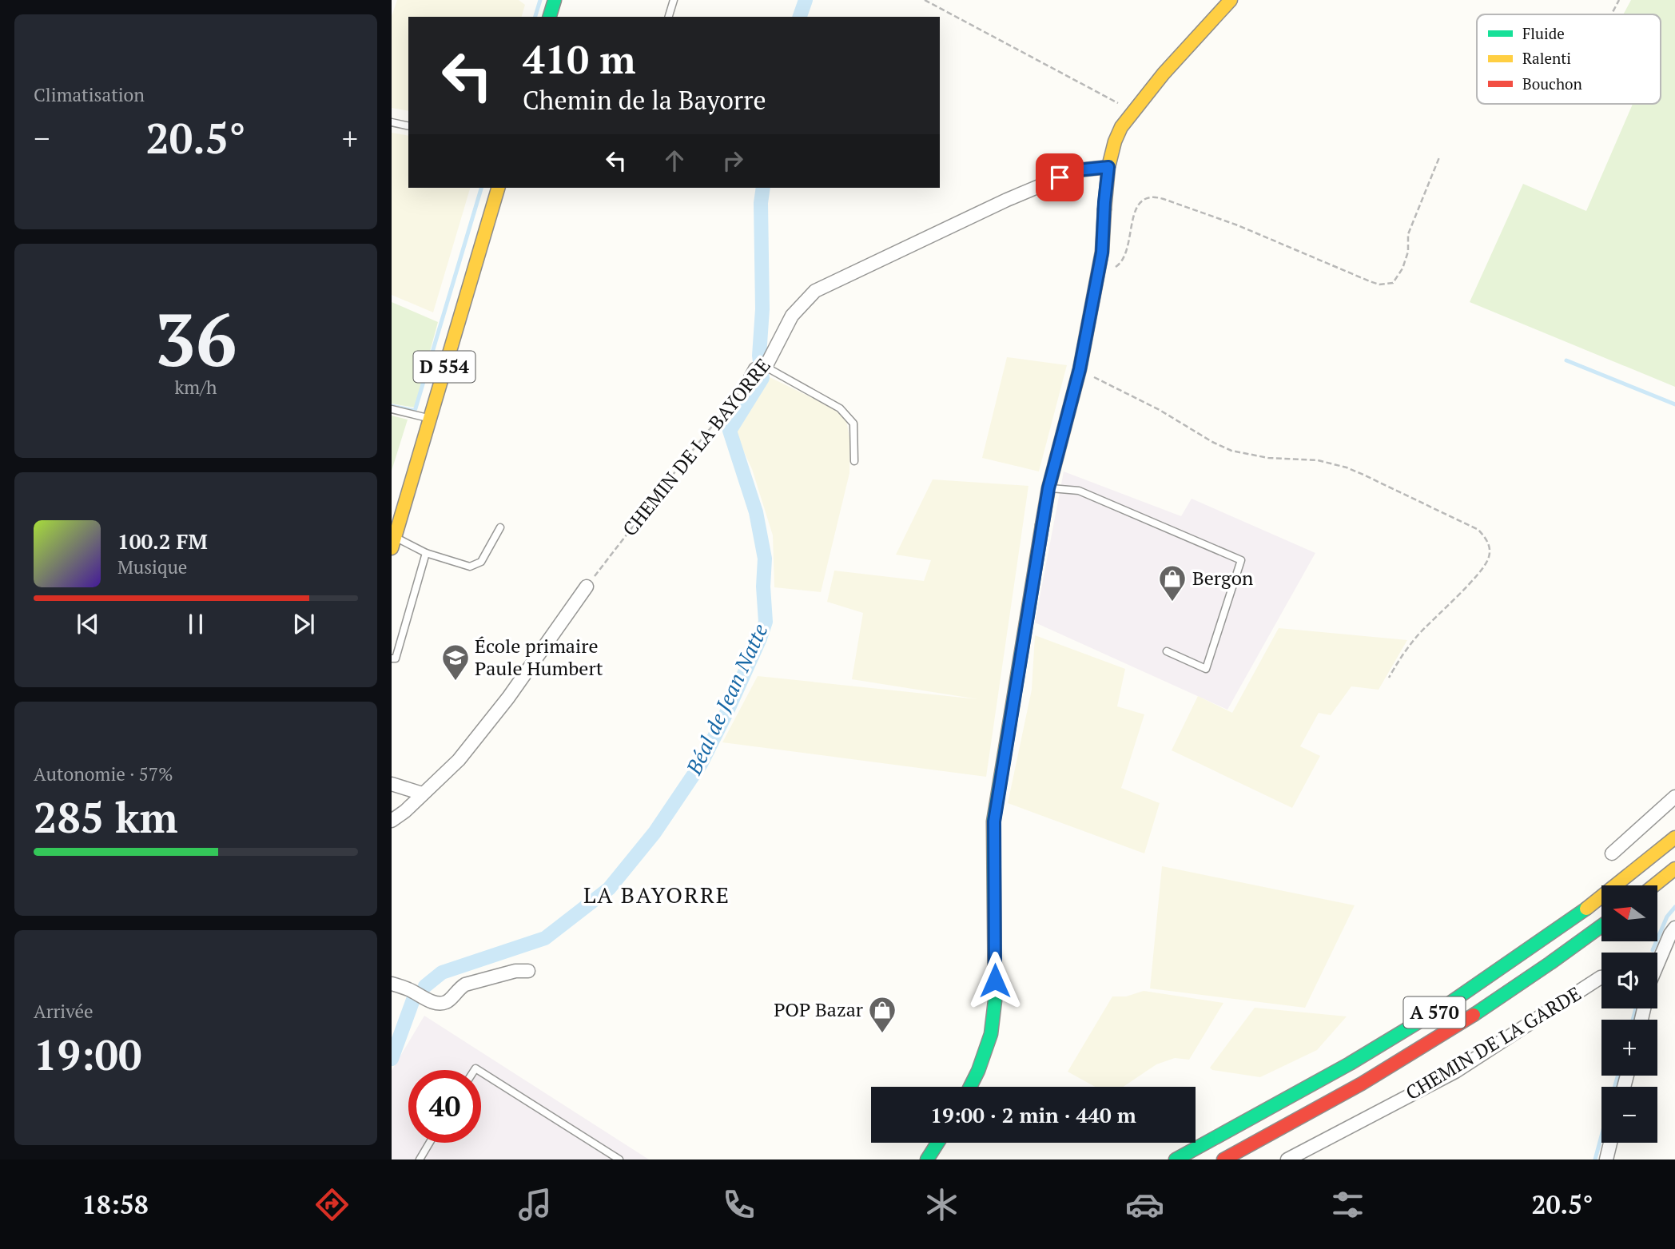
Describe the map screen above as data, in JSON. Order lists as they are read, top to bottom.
{
  "streets": {
    "main road": ["D 554", "A 570"],
    "street": ["CHEMIN DE LA BAYORRE", "CHEMIN DE LA GARDE"]
  },
  "districts": ["LA BAYORRE"],
  "water": ["Béal de Jean Natte"],
  "places": {
    "shop": ["Bergon", "POP Bazar"],
    "school or university": ["École primaire Paule Humbert"]
  },
  "legend": ["Fluide", "Ralenti", "Bouchon"],
  "north": "left",
  "page": {
    "tile": [
      "Climatisation",
      ["36", "km/h"],
      ["Autonomie · 57%", "285 km"],
      ["Arrivée", "19:00"]
    ],
    "turn": ["410 m", "Chemin de la Bayorre"],
    "heat": ["−", "20.5°", "+"],
    "song": ["100.2 FM", "Musique"],
    "map_buttons": ["+", "−"],
    "limit": "40",
    "trip": "19:00 · 2 min · 440 m",
    "tabs": ["18:58", "20.5°"]
  }
}
